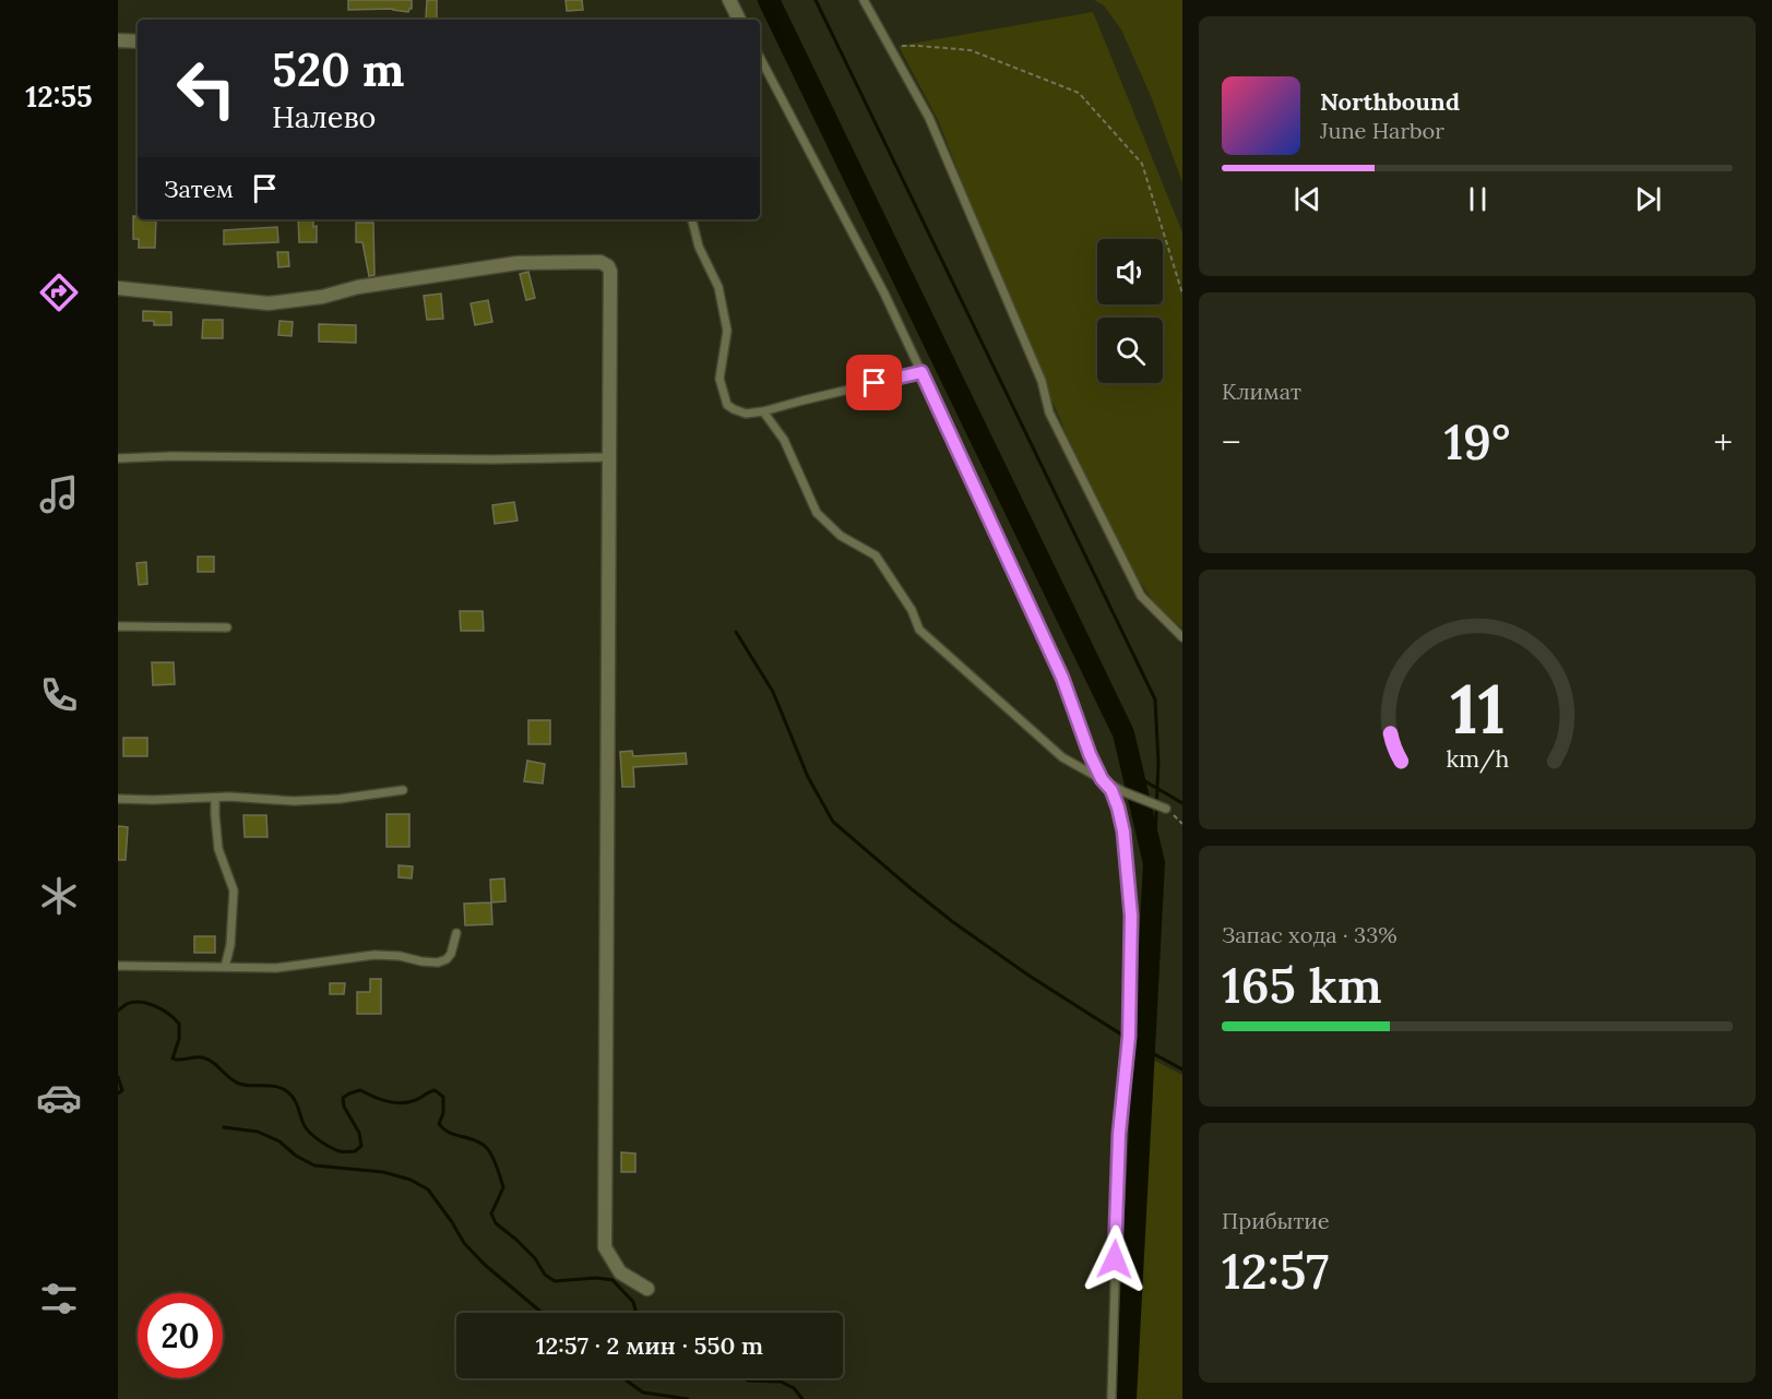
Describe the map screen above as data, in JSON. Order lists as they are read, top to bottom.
{
  "page": {
    "tabs": "12:55",
    "turn": ["520 m", "Налево"],
    "song": ["Northbound", "June Harbor"],
    "then": "Затем",
    "tile": [
      "Климат",
      ["Запас хода · 33%", "165 km"],
      ["Прибытие", "12:57"]
    ],
    "heat": ["−", "19°", "+"],
    "limit": "20",
    "trip": "12:57 · 2 мин · 550 m",
    "gauge": ["11", "km/h"]
  }
}
